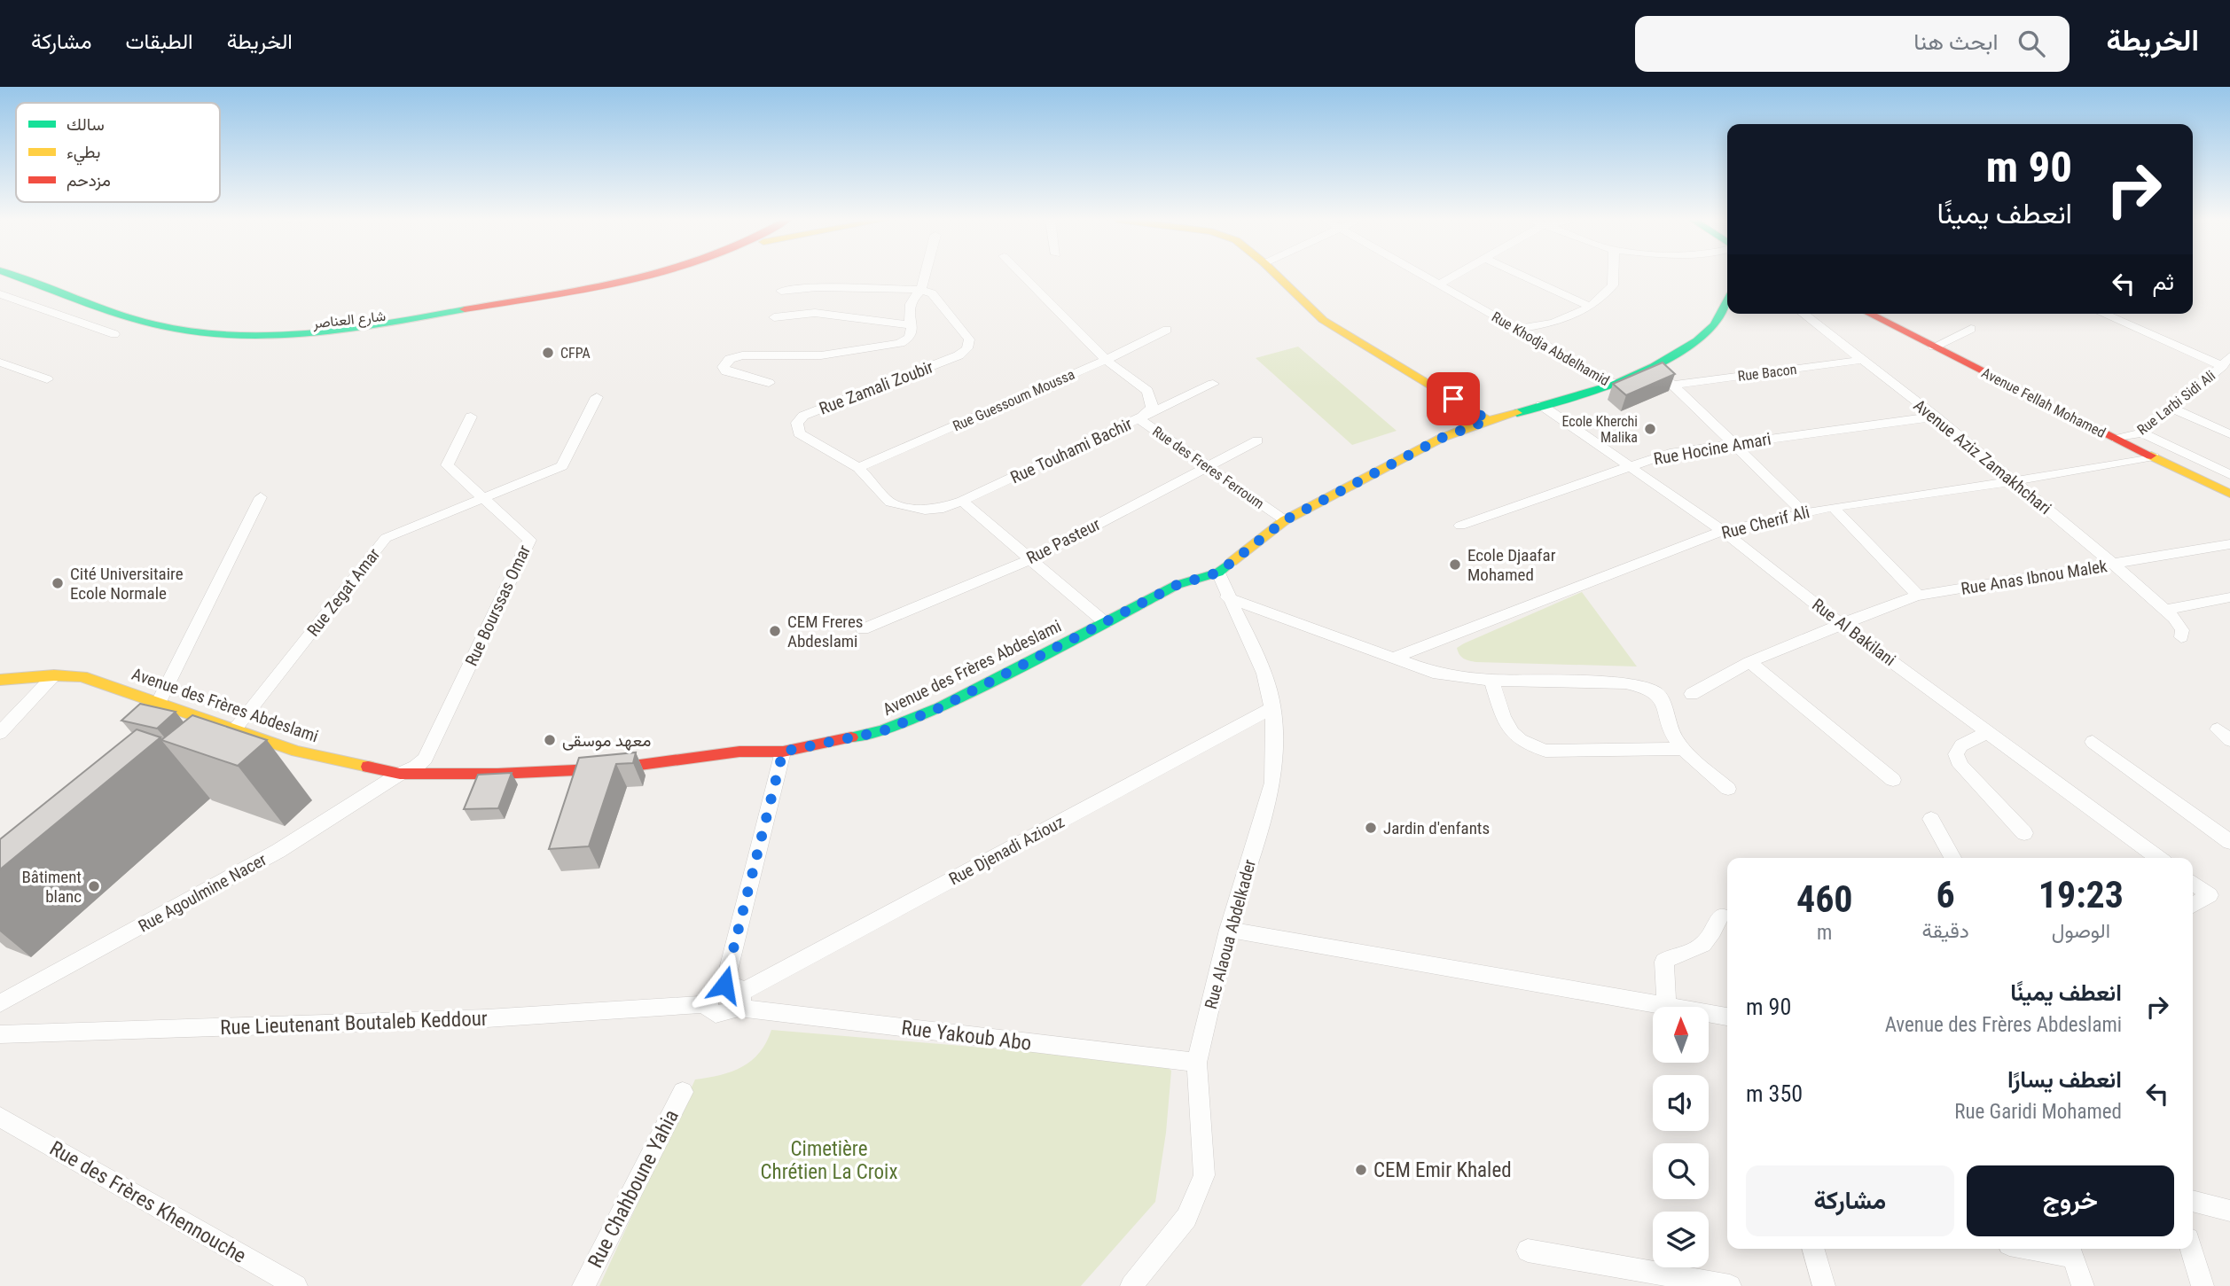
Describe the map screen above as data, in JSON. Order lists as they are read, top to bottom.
{
  "streets": {
    "main road": ["شارع العناصر", "Avenue Fellah Mohamed", "Avenue des Frères Abdeslami"],
    "street": [
      "Rue Khodja Abdelhamid",
      "Rue Bacon",
      "Rue Zamali Zoubir",
      "Rue Guessoum Moussa",
      "Rue Larbi Sidi Ali",
      "Rue Hocine Amari",
      "Rue Touhami Bachir",
      "Avenue Aziz Zamakhchari",
      "Rue des Freres Ferroum",
      "Rue Cherif Ali",
      "Rue Pasteur",
      "Rue Anas Ibnou Malek",
      "Rue Zegat Amar",
      "Rue Bourssas Omar",
      "Rue Al Bakilani",
      "Rue Djenadi Aziouz",
      "Rue Agoulmine Nacer",
      "Rue Alaoua Abdelkader",
      "Rue Lieutenant Boutaleb Keddour",
      "Rue Yakoub Abo",
      "Rue Chahboune Yahia",
      "Rue des Frères Khennouche"
    ]
  },
  "crossings": [
    ["Rue Khodja Abdelhamid", "Avenue des Frères Abdeslami"],
    ["Rue Bacon", "Avenue Aziz Zamakhchari"],
    ["Rue Zamali Zoubir", "Rue Guessoum Moussa"],
    ["Rue Zamali Zoubir", "Rue Touhami Bachir"],
    ["Rue Guessoum Moussa", "Rue des Freres Ferroum"],
    ["Avenue Fellah Mohamed", "Rue Larbi Sidi Ali"],
    ["Avenue Fellah Mohamed", "Rue Cherif Ali"],
    ["Rue Hocine Amari", "Avenue Aziz Zamakhchari"],
    ["Rue Hocine Amari", "Rue Al Bakilani"],
    ["Rue Touhami Bachir", "Rue des Freres Ferroum"],
    ["Avenue Aziz Zamakhchari", "Rue Cherif Ali"],
    ["Avenue Aziz Zamakhchari", "Rue Anas Ibnou Malek"],
    ["Rue des Freres Ferroum", "Rue Pasteur"],
    ["Rue des Freres Ferroum", "Avenue des Frères Abdeslami"],
    ["Rue Cherif Ali", "Rue Al Bakilani"],
    ["Rue Anas Ibnou Malek", "Rue Al Bakilani"],
    ["Rue Zegat Amar", "Rue Bourssas Omar"],
    ["Rue Zegat Amar", "Avenue des Frères Abdeslami"],
    ["Rue Bourssas Omar", "Avenue des Frères Abdeslami"],
    ["Rue Bourssas Omar", "Rue Agoulmine Nacer"],
    ["Rue Al Bakilani", "Avenue des Frères Abdeslami"],
    ["Avenue des Frères Abdeslami", "Rue Agoulmine Nacer"],
    ["Avenue des Frères Abdeslami", "Rue Alaoua Abdelkader"],
    ["Rue Djenadi Aziouz", "Rue Alaoua Abdelkader"],
    ["Rue Djenadi Aziouz", "Rue Yakoub Abo"],
    ["Rue Alaoua Abdelkader", "Rue Yakoub Abo"],
    ["Rue Lieutenant Boutaleb Keddour", "Rue Yakoub Abo"]
  ],
  "parks": ["Cimetière Chrétien La Croix"],
  "places": [
    "CFPA",
    "Ecole Kherchi Malika",
    "Ecole Djaafar Mohamed",
    "Cité Universitaire Ecole Normale",
    "CEM Freres Abdeslami",
    "معهد موسقى",
    "Jardin d'enfants",
    "Bâtiment blanc",
    "CEM Emir Khaled"
  ],
  "legend": ["سالك", "بطيء", "مزدحم"],
  "north": "top",
  "page": {
    "header": "الخريطة",
    "search": "ابحث هنا",
    "nav": ["الخريطة", "الطبقات", "مشاركة"],
    "turn": ["90 m", "انعطف يمينًا"],
    "then": "ثم",
    "eta": [
      "19:23",
      "الوصول",
      "6",
      "دقيقة",
      "460",
      "m"
    ],
    "list": [
      {
        "name": "انعطف يمينًا",
        "note": "Avenue des Frères Abdeslami",
        "value": "90 m"
      },
      {
        "name": "انعطف يسارًا",
        "note": "Rue Garidi Mohamed",
        "value": "350 m"
      }
    ],
    "buttons": ["خروج", "مشاركة"]
  }
}
